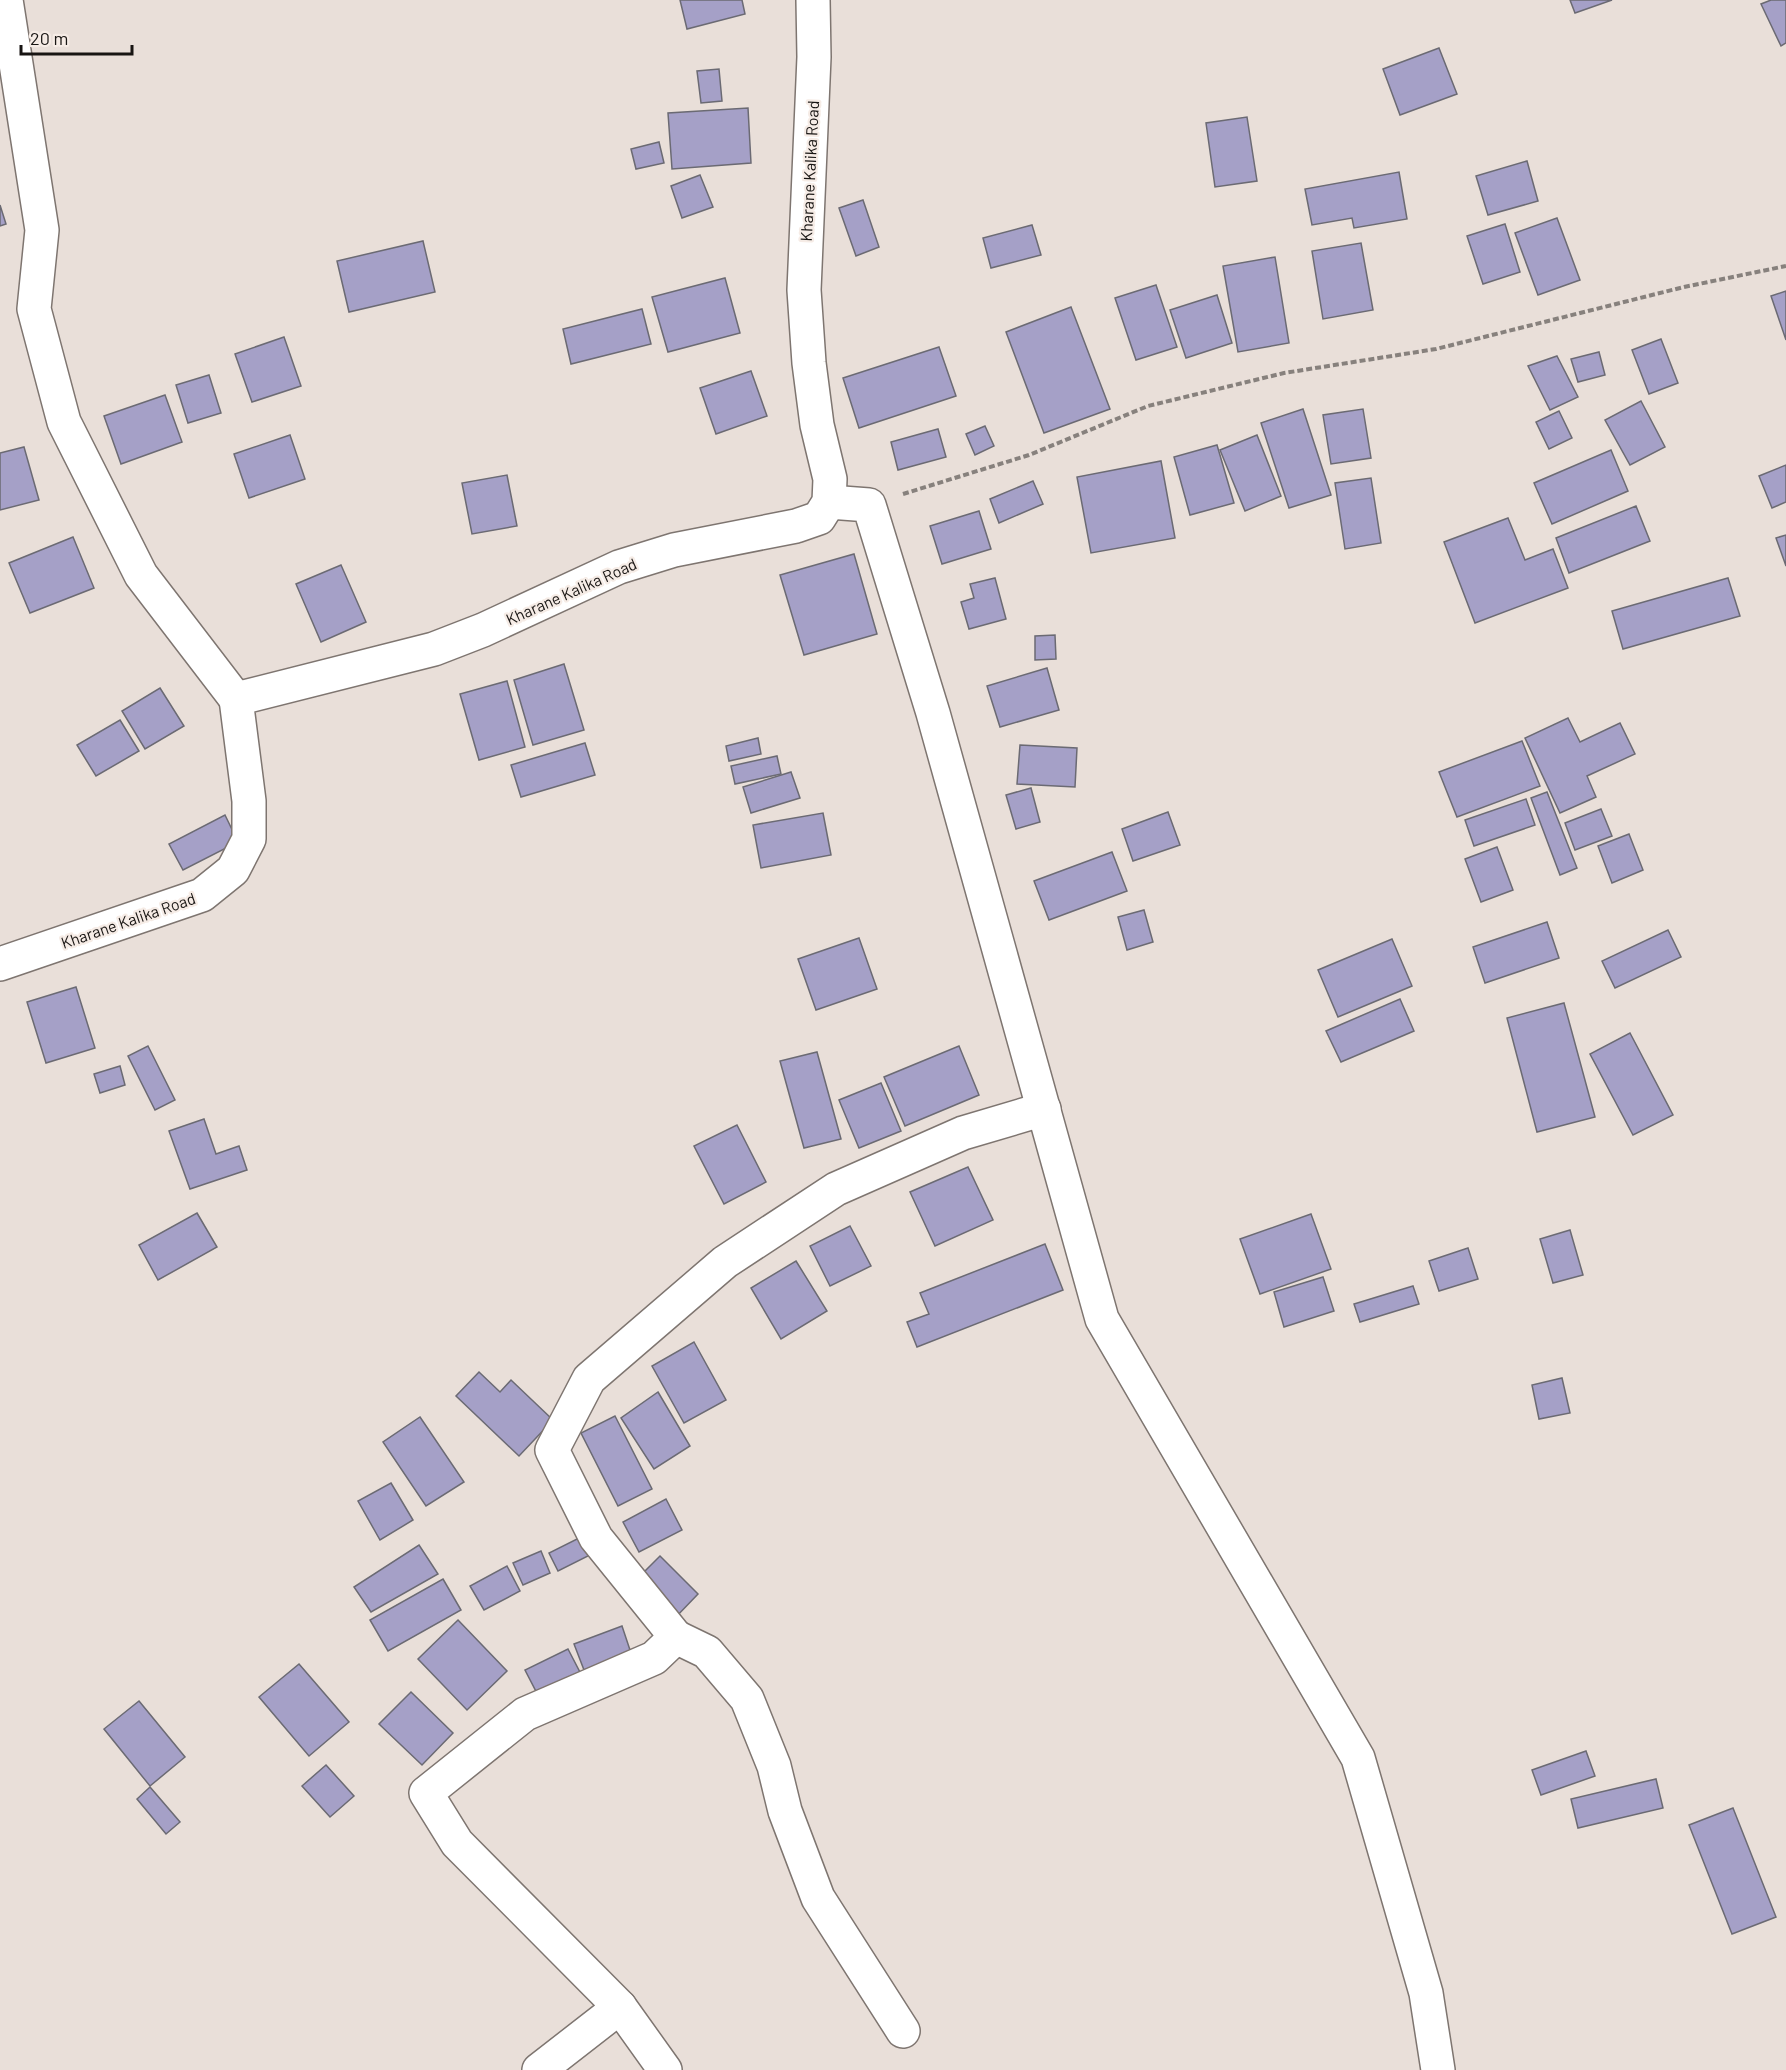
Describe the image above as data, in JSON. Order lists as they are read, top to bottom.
{
  "streets": {
    "street": ["Kharane Kalika Road"]
  },
  "scale_bar": "20 m"
}
